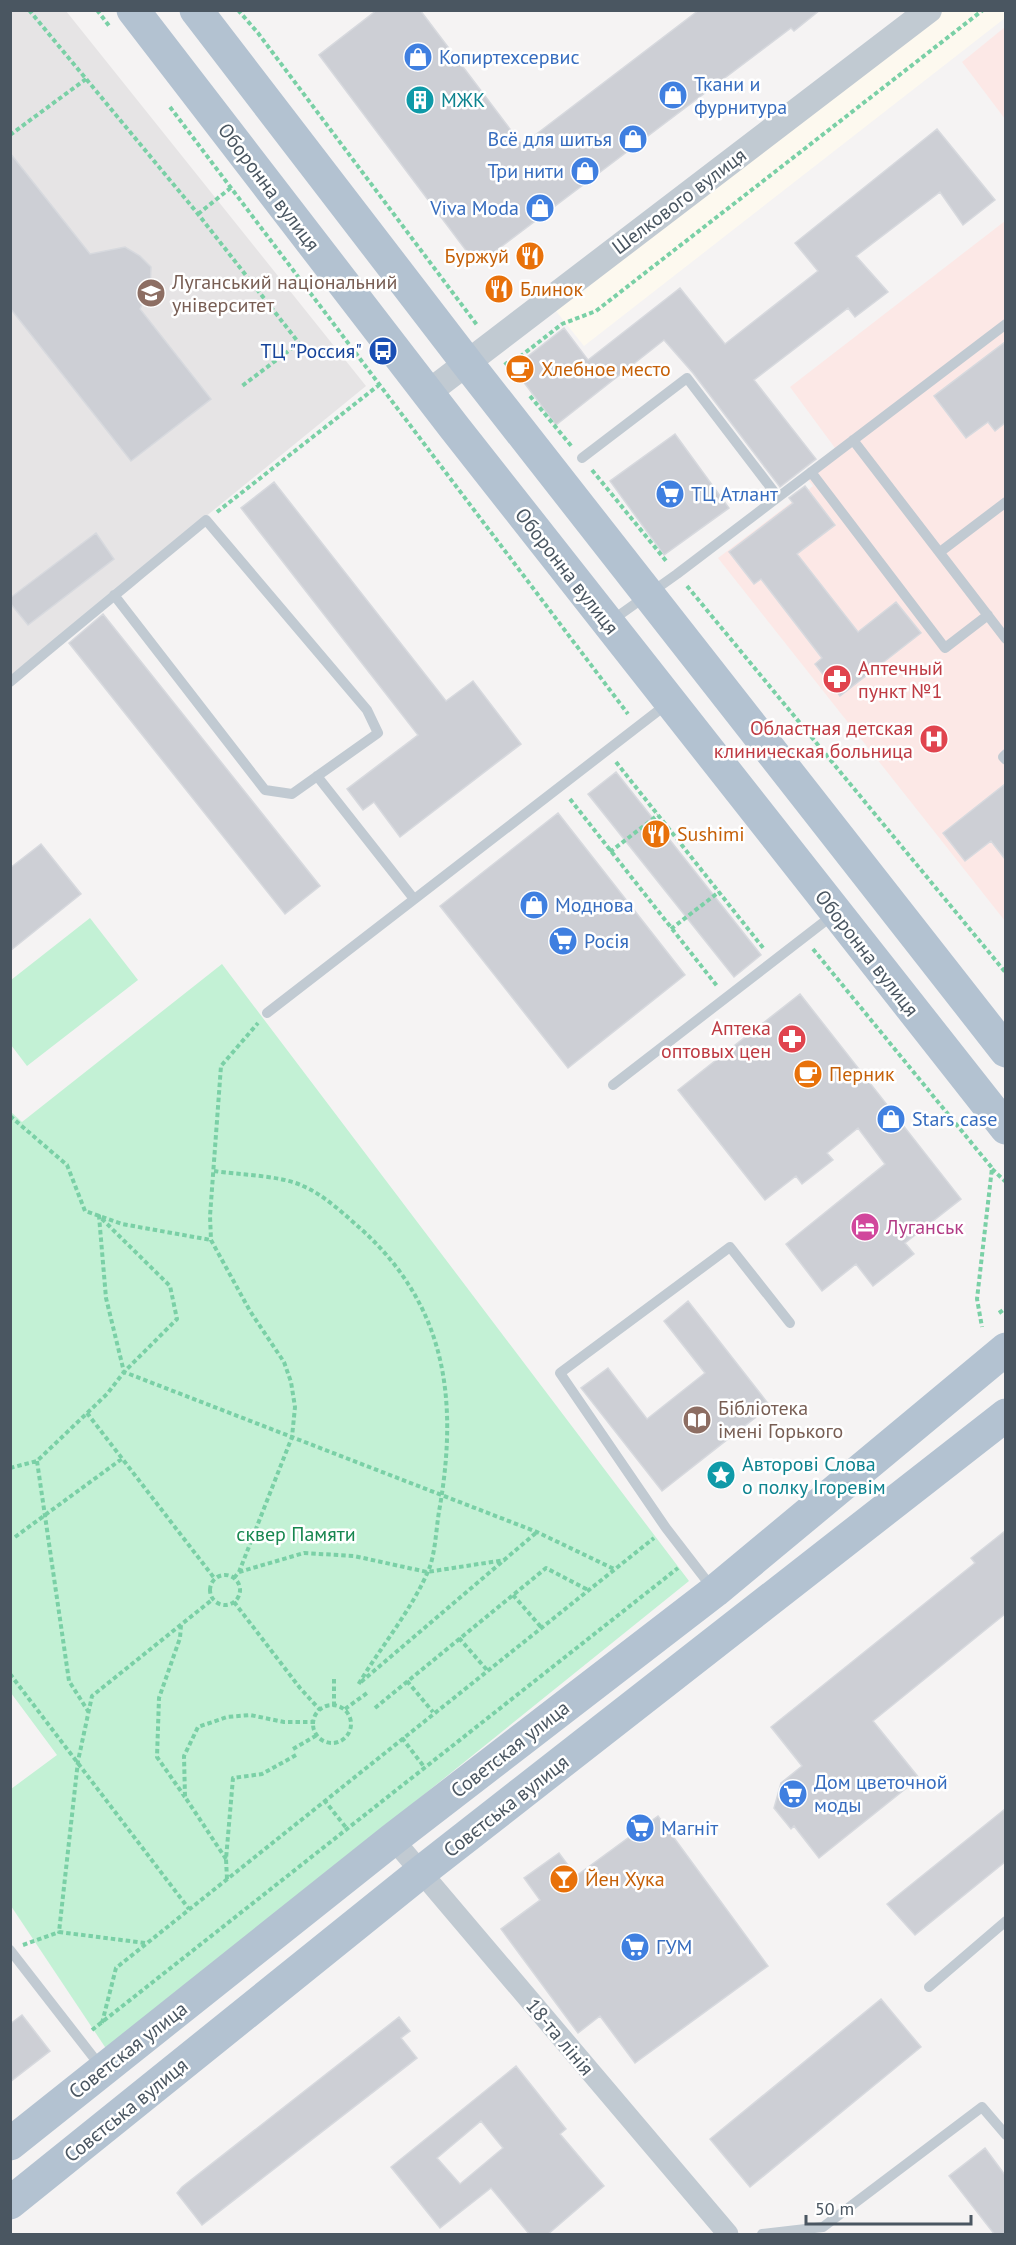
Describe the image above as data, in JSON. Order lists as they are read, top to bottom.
{
  "streets": {
    "main road": ["Оборонна вулиця", "Советская улица", "Совєтська вулиця"],
    "street": ["Шелкового вулиця", "18-та лінія"]
  },
  "crossings": [
    ["Оборонна вулиця", "Шелкового вулиця"],
    ["Советская улица", "18-та лінія"],
    ["Совєтська вулиця", "18-та лінія"]
  ],
  "parks": ["сквер Памяти"],
  "places": {
    "shop": [
      "Копиртехсервис",
      "Ткани и фурнитура",
      "Всё для шитья",
      "Три нити",
      "Viva Moda",
      "Моднова",
      "Stars case"
    ],
    "building": ["МЖК"],
    "restaurant": ["Буржуй", "Блинок", "Sushimi"],
    "school or university": ["Луганський національний університет"],
    "bus stop": ["ТЦ \"Россия\""],
    "cafe": ["Хлебное место", "Перник"],
    "supermarket": [
      "ТЦ Атлант",
      "Росія",
      "Дом цветочной моды",
      "Магніт",
      "ГУМ"
    ],
    "pharmacy": ["Аптечный пункт №1", "Аптека оптовых цен"],
    "hospital": ["Областная детская клиническая больница"],
    "hotel": ["Луганськ"],
    "library": ["Бібліотека імені Горького"],
    "place": ["Авторові Слова о полку Ігоревім"],
    "bar": ["Йен Хука"]
  },
  "scale_bar": "50 m"
}
